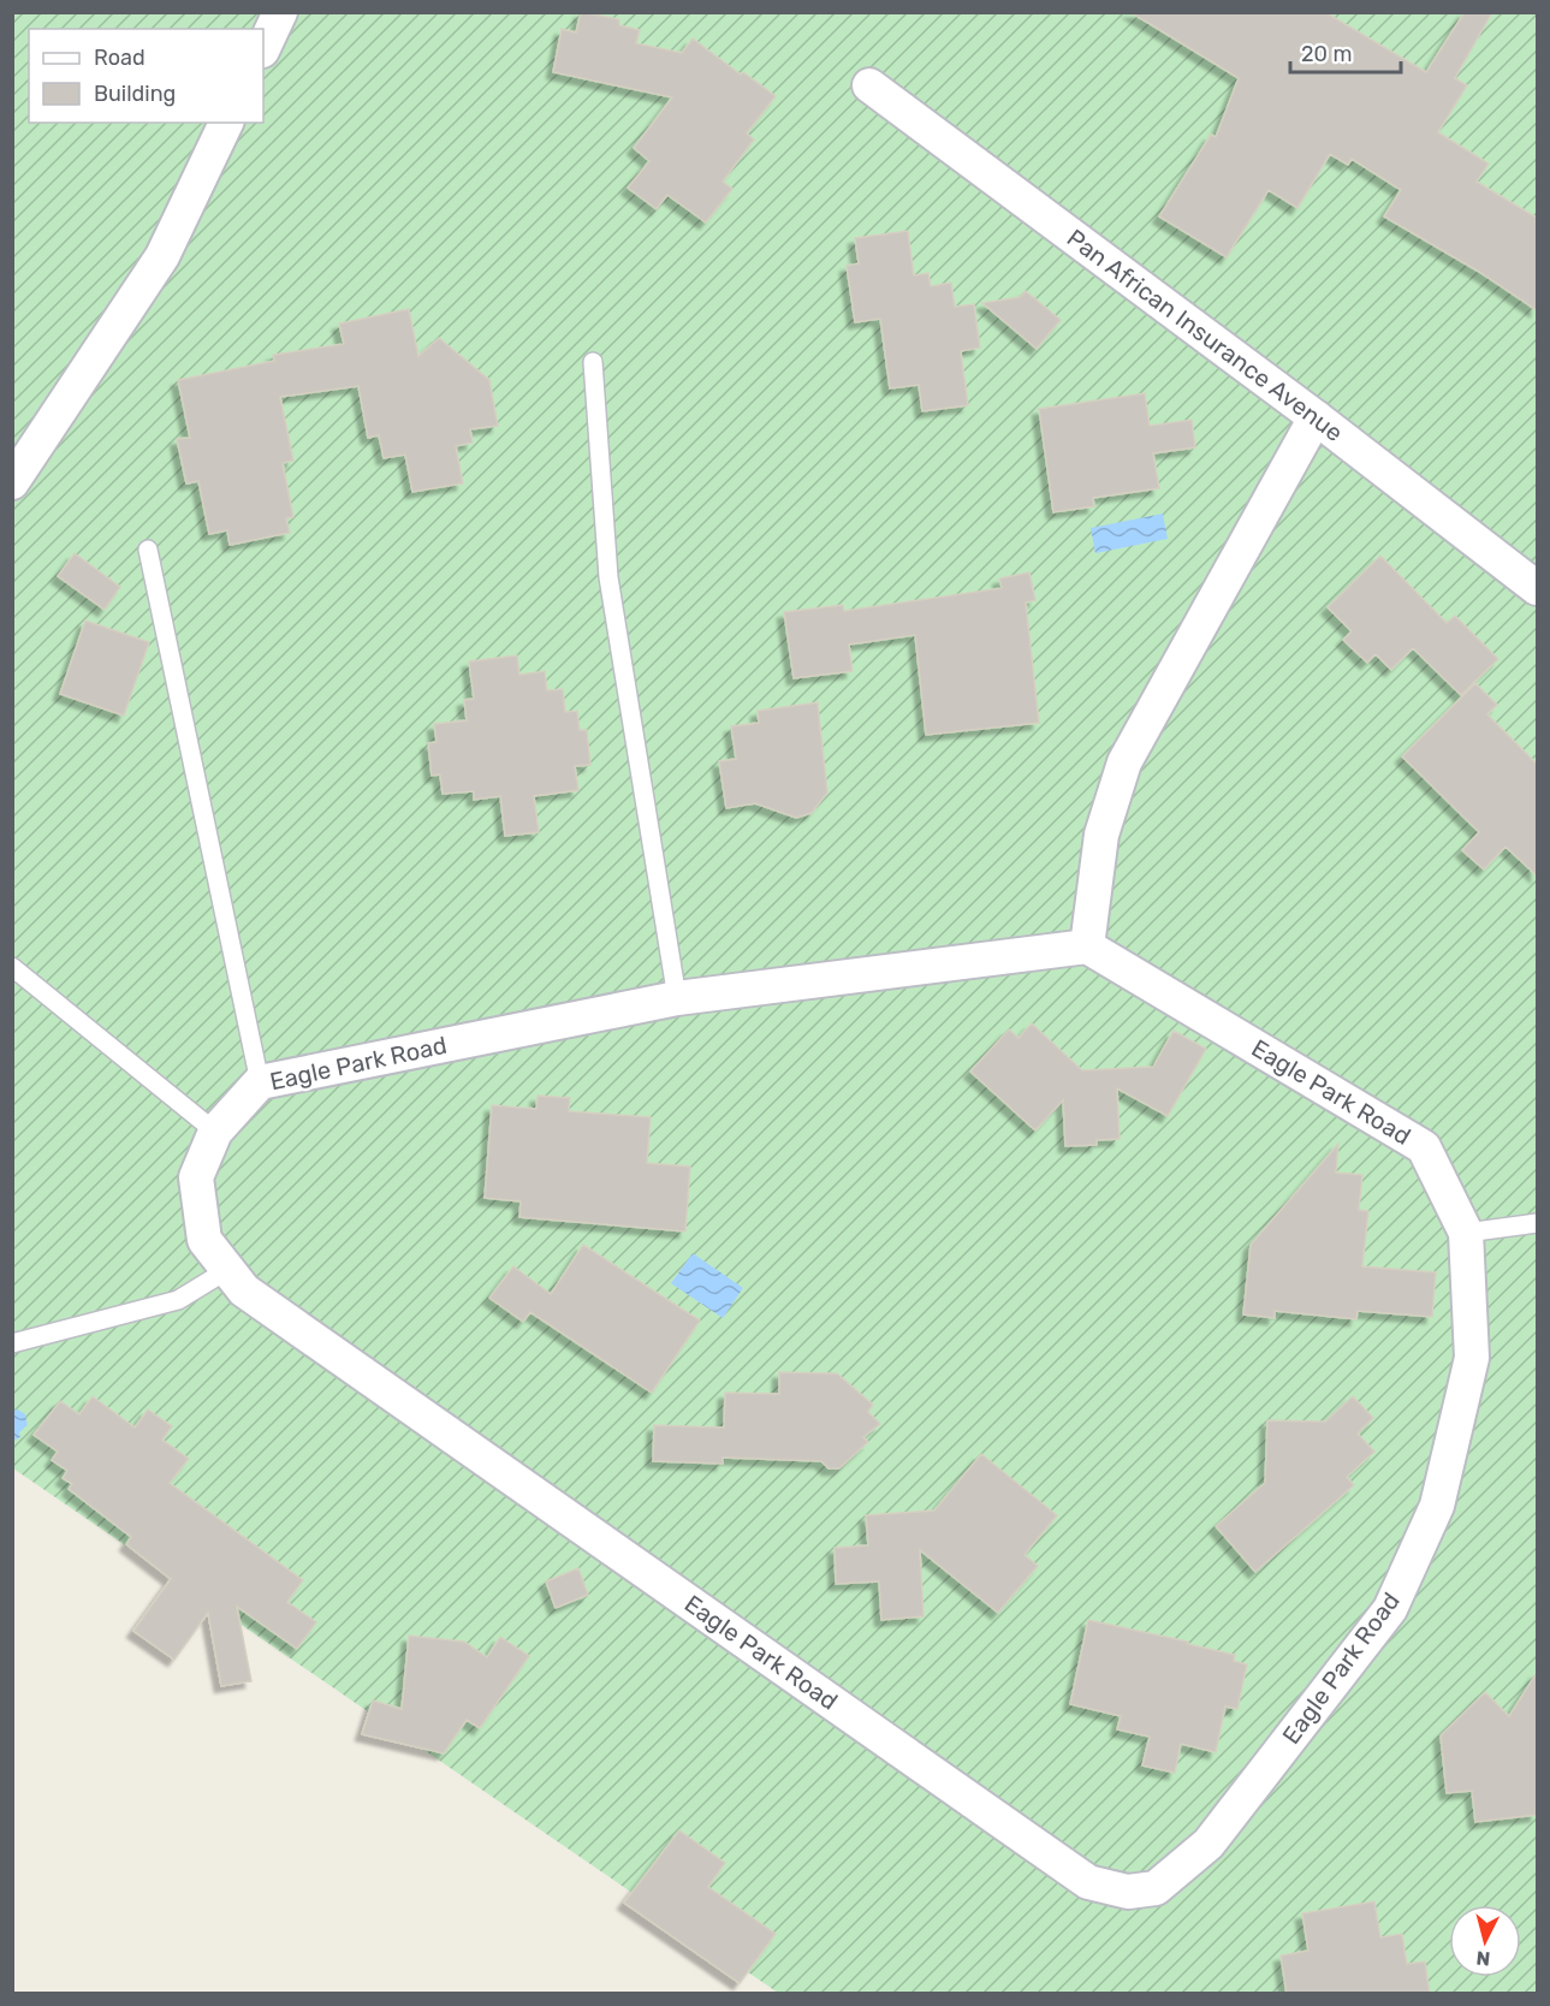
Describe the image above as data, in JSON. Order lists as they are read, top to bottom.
{
  "streets": {
    "street": ["Pan African Insurance Avenue", "Eagle Park Road"]
  },
  "legend": ["Road", "Building"],
  "scale_bar": "20 m",
  "north": "bottom"
}
